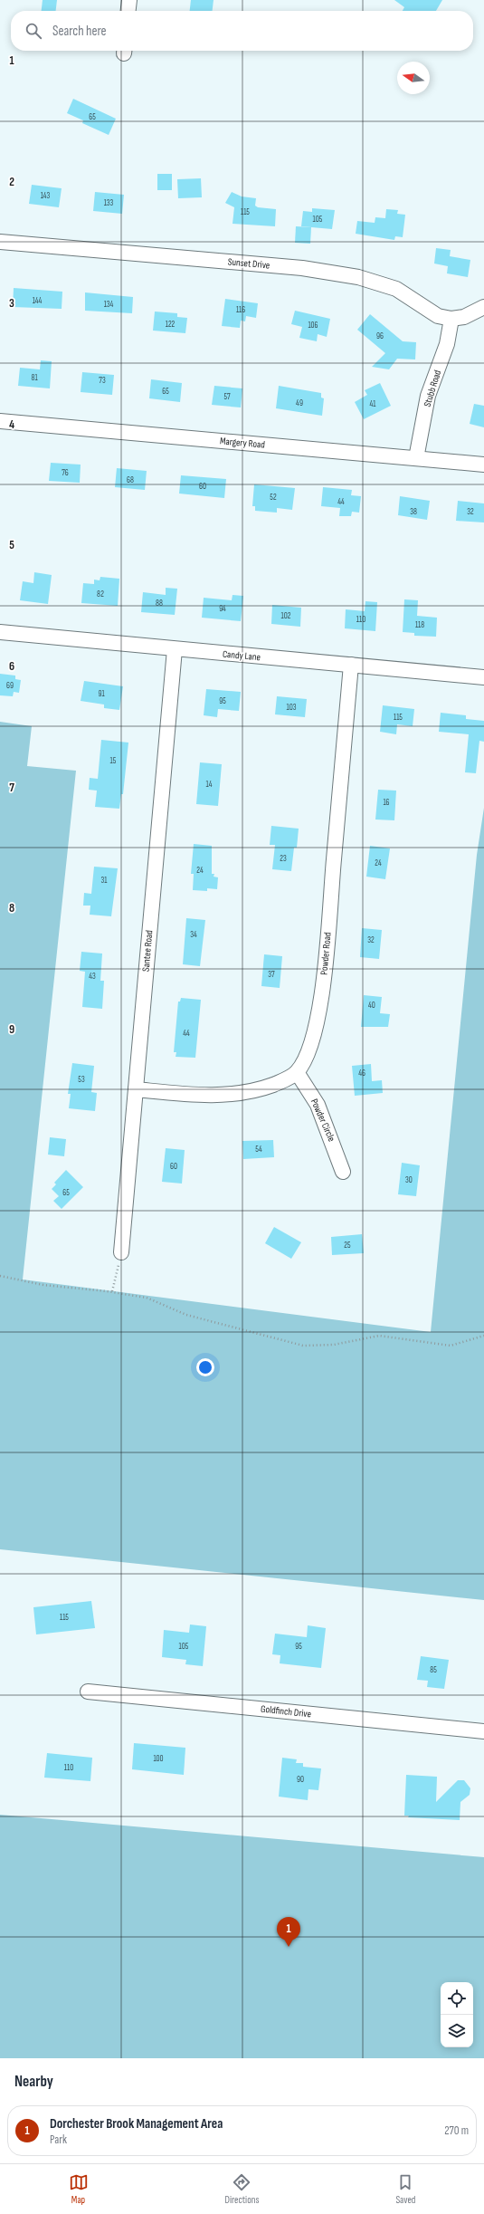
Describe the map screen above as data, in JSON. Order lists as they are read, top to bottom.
{
  "streets": {
    "street": [
      "Sunset Drive",
      "Stubb Road",
      "Margery Road",
      "Candy Lane",
      "Santee Road",
      "Powder Road",
      "Powder Circle",
      "Goldfinch Drive"
    ]
  },
  "crossings": [
    ["Sunset Drive", "Stubb Road"],
    ["Stubb Road", "Margery Road"],
    ["Candy Lane", "Santee Road"],
    ["Candy Lane", "Powder Road"],
    ["Powder Road", "Powder Circle"]
  ],
  "house_numbers": [
    "65",
    "143",
    "133",
    "115",
    "105",
    "144",
    "134",
    "116",
    "122",
    "106",
    "96",
    "81",
    "73",
    "65",
    "57",
    "49",
    "41",
    "76",
    "68",
    "60",
    "52",
    "44",
    "38",
    "32",
    "82",
    "88",
    "94",
    "102",
    "110",
    "118",
    "69",
    "91",
    "95",
    "103",
    "115",
    "15",
    "14",
    "16",
    "23",
    "24",
    "24",
    "31",
    "34",
    "32",
    "37",
    "43",
    "40",
    "44",
    "46",
    "53",
    "54",
    "60",
    "30",
    "65",
    "25",
    "115",
    "105",
    "95",
    "85",
    "100",
    "110",
    "90"
  ],
  "north": "left",
  "page": {
    "search": "Search here",
    "pins": "1",
    "heading": "Nearby",
    "list": [
      {
        "mark": "1",
        "name": "Dorchester Brook Management Area",
        "note": "Park",
        "value": "270 m"
      }
    ],
    "nav": ["Map", "Directions", "Saved"]
  },
  "grid": {
    "rows": [
      "1",
      "2",
      "3",
      "4",
      "5",
      "6",
      "7",
      "8",
      "9"
    ]
  }
}
